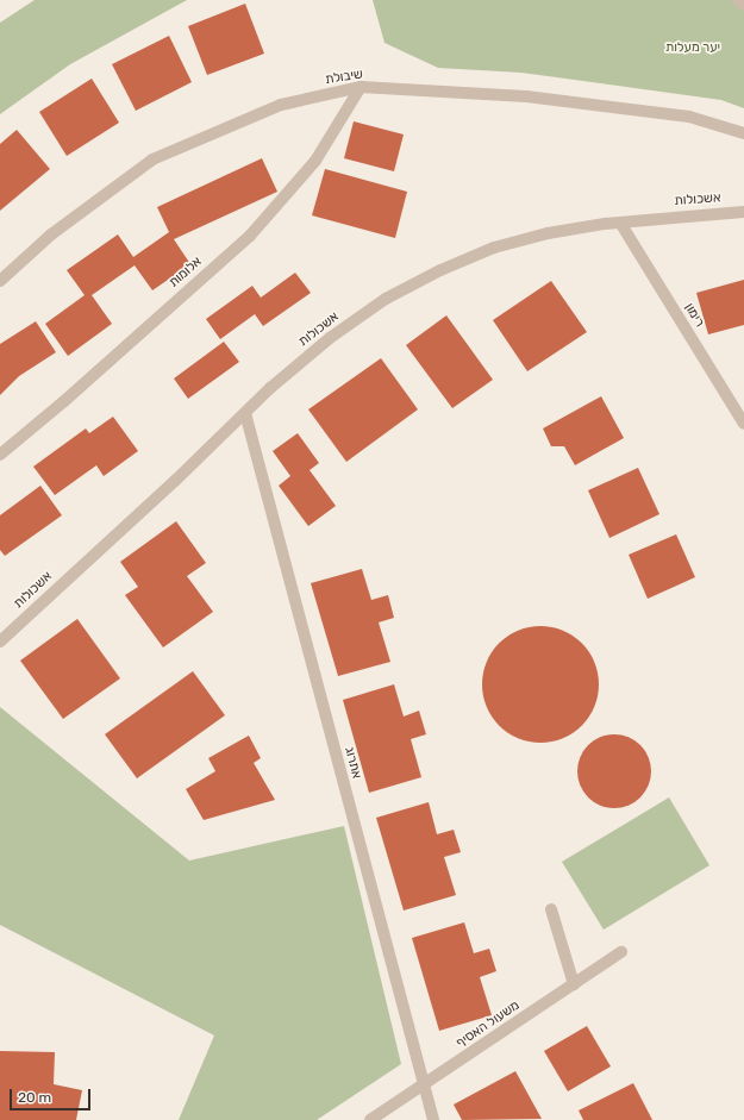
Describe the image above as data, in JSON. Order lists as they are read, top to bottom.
{
  "streets": {
    "street": [
      "שיבולת",
      "אשכולות",
      "אלומות",
      "רימון",
      "אתרוג",
      "משעול האסיף"
    ]
  },
  "crossings": [
    ["שיבולת", "אלומות"],
    ["אשכולות", "רימון"],
    ["אשכולות", "אתרוג"],
    ["אתרוג", "משעול האסיף"]
  ],
  "parks": ["יער מעלות"],
  "scale_bar": "20 m"
}
